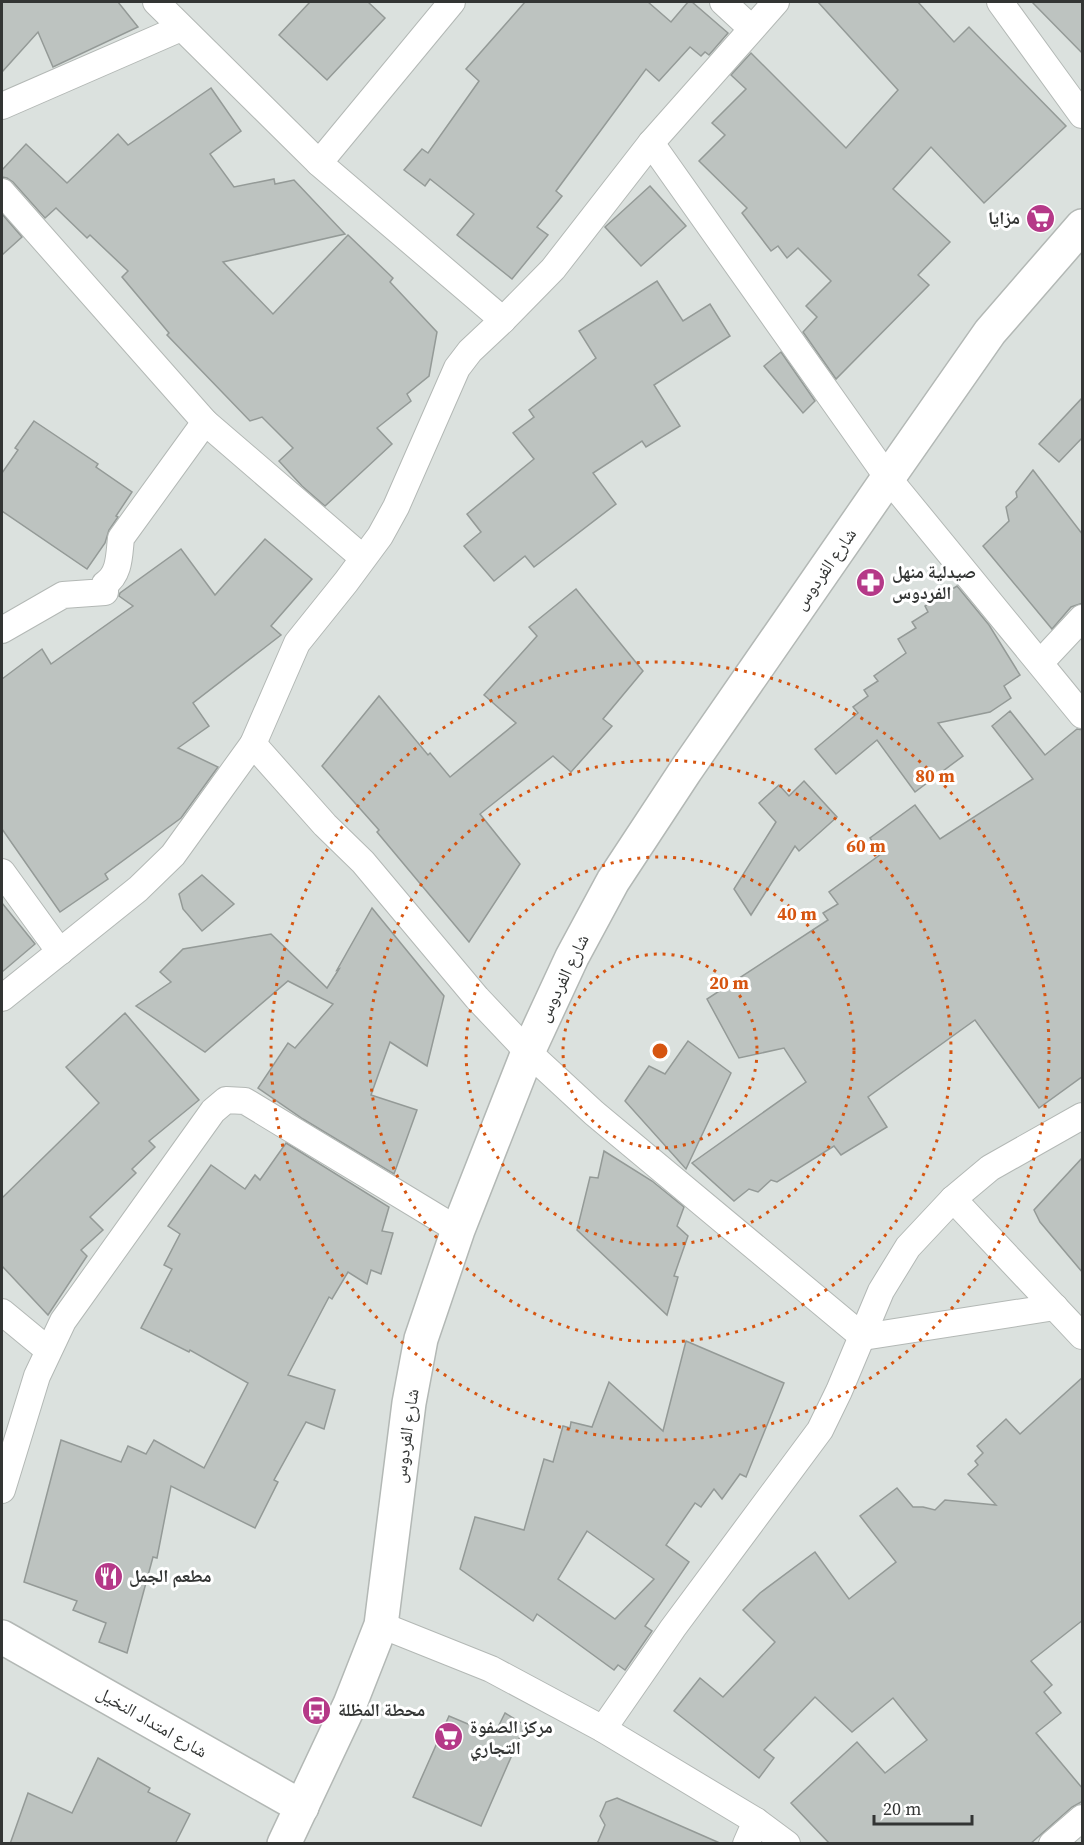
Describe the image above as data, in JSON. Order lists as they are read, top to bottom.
{
  "streets": {
    "street": ["شارع الفردوس", "شارع امتداد النخيل"]
  },
  "crossings": [
    ["شارع الفردوس", "شارع امتداد النخيل"]
  ],
  "places": {
    "supermarket": ["مزايا", "مركز الصفوة التجاري"],
    "pharmacy": ["صيدلية منهل الفردوس"],
    "restaurant": ["مطعم الجمل"],
    "bus stop": ["محطة المظلة"]
  },
  "scale_bar": "20 m",
  "rings": [
    "80 m",
    "60 m",
    "40 m",
    "20 m"
  ]
}
